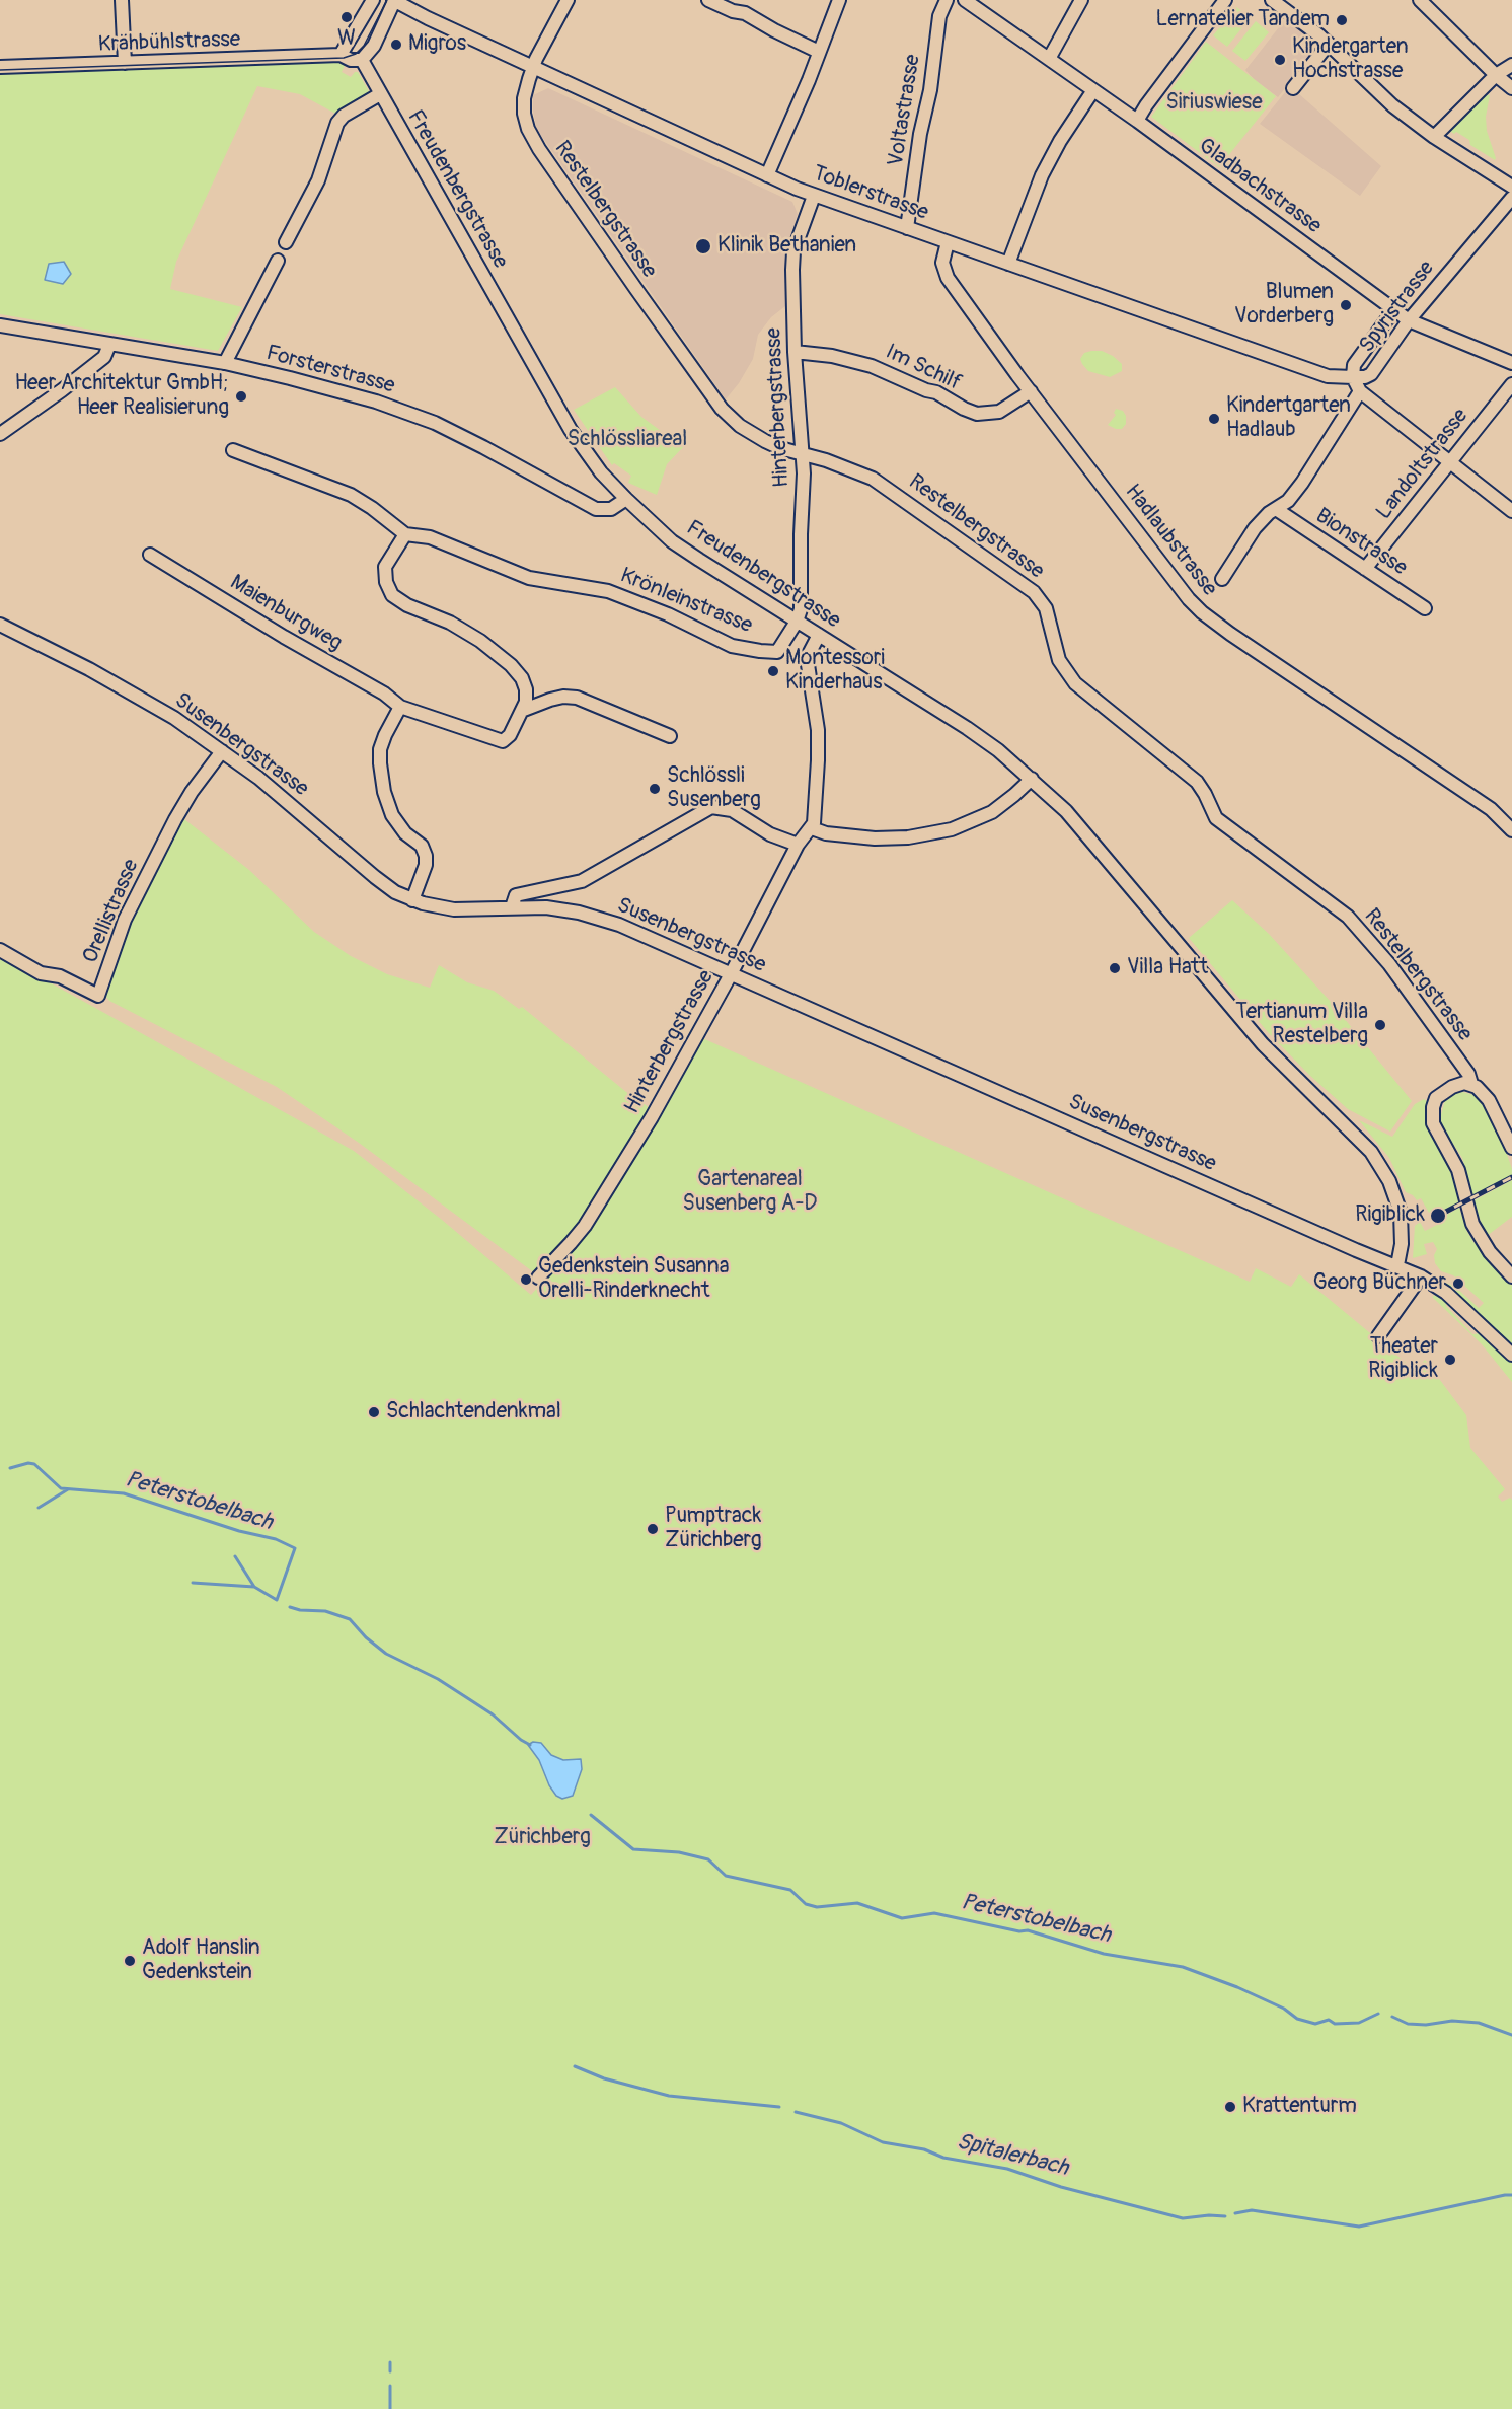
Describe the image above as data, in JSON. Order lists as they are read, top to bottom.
{
  "streets": {
    "street": [
      "Krähbühlstrasse",
      "Voltastrasse",
      "Gladbachstrasse",
      "Freudenbergstrasse",
      "Toblerstrasse",
      "Restelbergstrasse",
      "Spyristrasse",
      "Im Schilf",
      "Forsterstrasse",
      "Hinterbergstrasse",
      "Landoltstrasse",
      "Hadlaubstrasse",
      "Bionstrasse",
      "Krönleinstrasse",
      "Maienburgweg",
      "Susenbergstrasse",
      "Orellistrasse"
    ]
  },
  "crossings": [
    ["Krähbühlstrasse", "Freudenbergstrasse"],
    ["Voltastrasse", "Toblerstrasse"],
    ["Gladbachstrasse", "Spyristrasse"],
    ["Freudenbergstrasse", "Forsterstrasse"],
    ["Freudenbergstrasse", "Hinterbergstrasse"],
    ["Freudenbergstrasse", "Krönleinstrasse"],
    ["Freudenbergstrasse", "Susenbergstrasse"],
    ["Toblerstrasse", "Restelbergstrasse"],
    ["Toblerstrasse", "Spyristrasse"],
    ["Toblerstrasse", "Hinterbergstrasse"],
    ["Toblerstrasse", "Hadlaubstrasse"],
    ["Restelbergstrasse", "Hinterbergstrasse"],
    ["Im Schilf", "Hinterbergstrasse"],
    ["Im Schilf", "Hadlaubstrasse"],
    ["Hinterbergstrasse", "Krönleinstrasse"],
    ["Hinterbergstrasse", "Susenbergstrasse"],
    ["Landoltstrasse", "Bionstrasse"],
    ["Susenbergstrasse", "Orellistrasse"]
  ],
  "water": ["Peterstobelbach", "Spitalerbach"],
  "parks": [
    "Siriuswiese",
    "Schlössliareal",
    "Gartenareal Susenberg A-D",
    "Zürichberg"
  ],
  "places": [
    "W",
    "Lernatelier Tandem",
    "Migros",
    "Kindergarten Hochstrasse",
    "Klinik Bethanien",
    "Blumen Vorderberg",
    "Heer Architektur GmbH; Heer Realisierung",
    "Kindertgarten Hadlaub",
    "Montessori Kinderhaus",
    "Schlössli Susenberg",
    "Villa Hatt",
    "Tertianum Villa Restelberg",
    "Rigiblick",
    "Gedenkstein Susanna Orelli-Rinderknecht",
    "Georg Büchner",
    "Theater Rigiblick",
    "Schlachtendenkmal",
    "Pumptrack Zürichberg",
    "Adolf Hanslin Gedenkstein",
    "Krattenturm"
  ]
}
